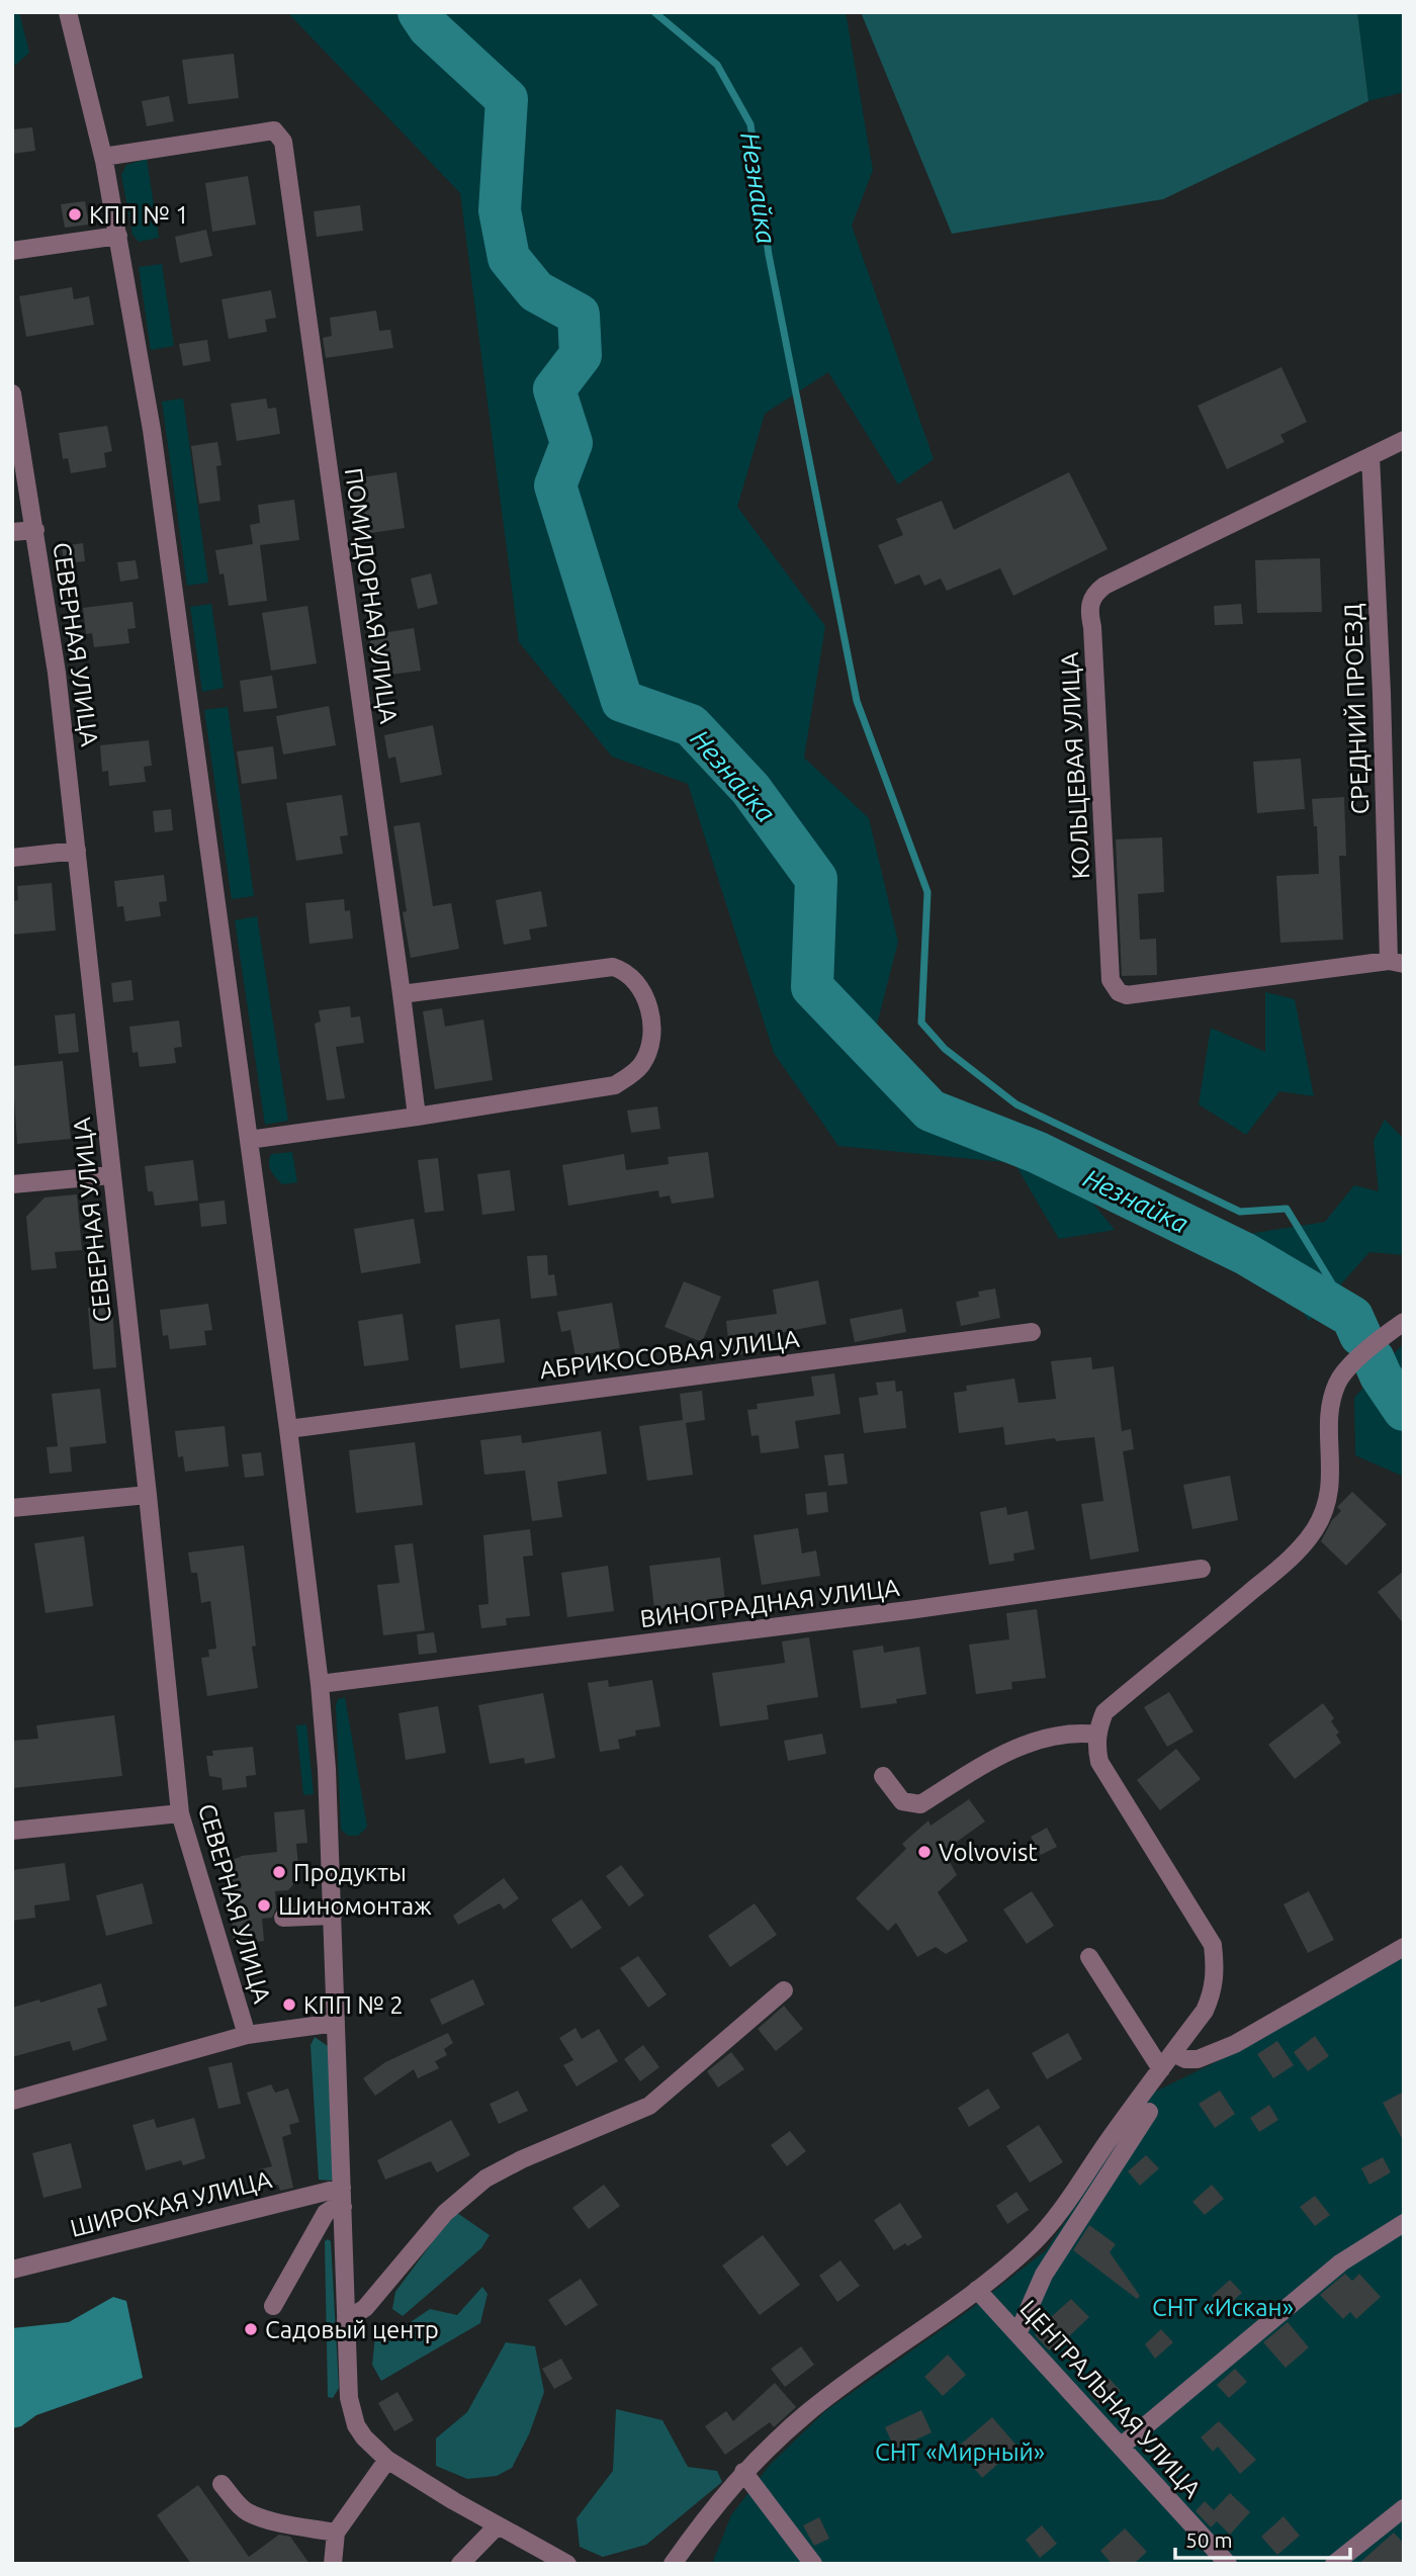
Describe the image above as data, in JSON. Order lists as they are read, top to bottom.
{
  "streets": {
    "street": [
      "ПОМИДОРНАЯ УЛИЦА",
      "СЕВЕРНАЯ УЛИЦА",
      "СРЕДНИЙ ПРОЕЗД",
      "КОЛЬЦЕВАЯ УЛИЦА",
      "АБРИКОСОВАЯ УЛИЦА",
      "ВИНОГРАДНАЯ УЛИЦА",
      "ШИРОКАЯ УЛИЦА",
      "ЦЕНТРАЛЬНАЯ УЛИЦА"
    ]
  },
  "crossings": [
    ["СРЕДНИЙ ПРОЕЗД", "КОЛЬЦЕВАЯ УЛИЦА"]
  ],
  "water": ["Незнайка"],
  "parks": ["СНТ «Искан»", "СНТ «Мирный»"],
  "places": [
    "КПП № 1",
    "Volvovist",
    "Продукты",
    "Шиномонтаж",
    "КПП № 2",
    "Садовый центр"
  ],
  "scale_bar": "50 m"
}
